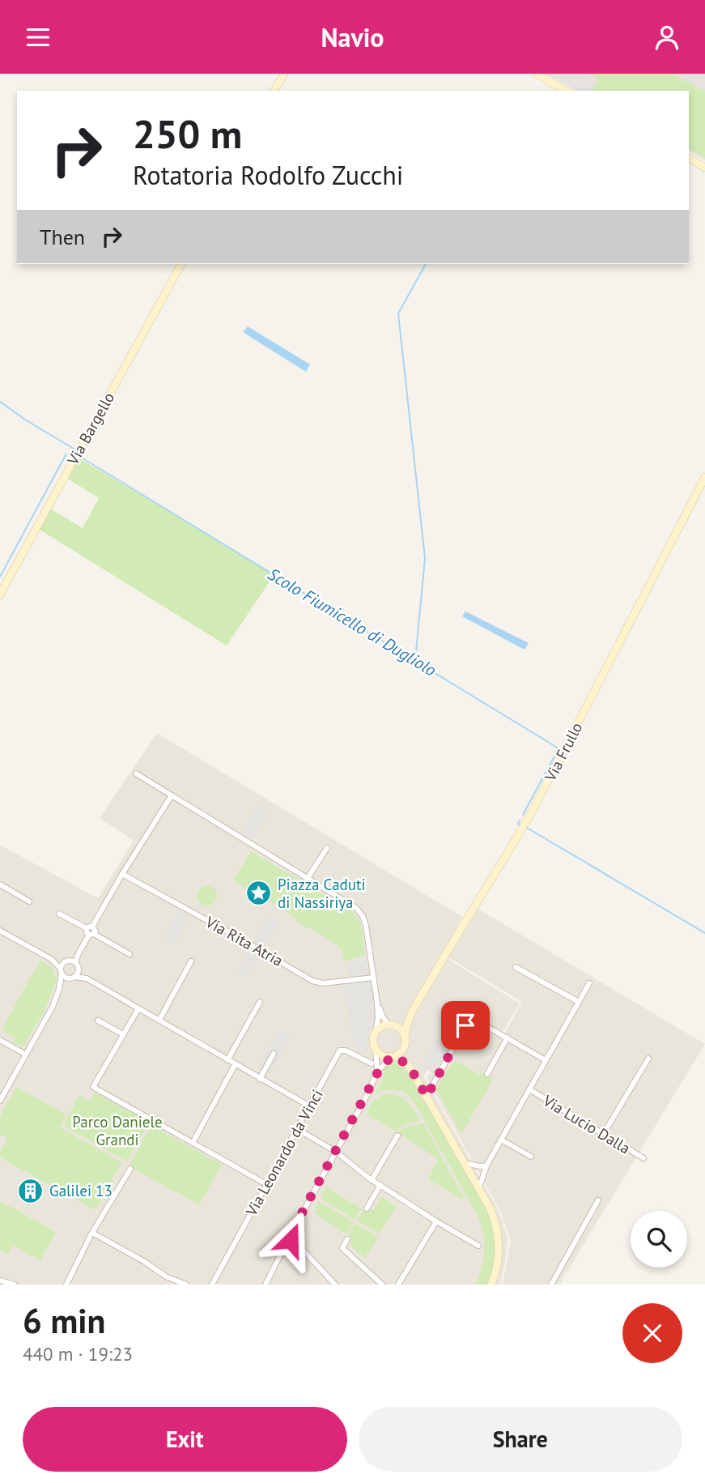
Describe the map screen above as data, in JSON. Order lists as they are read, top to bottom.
{
  "streets": {
    "street": [
      "Via Bargello",
      "Via Frullo",
      "Via Rita Atria",
      "Via Lucio Dalla",
      "Via Leonardo da Vinci"
    ]
  },
  "water": ["Scolo Fiumicello di Dugliolo"],
  "parks": ["Parco Daniele Grandi"],
  "places": {
    "place": ["Piazza Caduti di Nassiriya"],
    "building": ["Galilei 13"]
  },
  "page": {
    "header": "Navio",
    "turn": ["250 m", "Rotatoria Rodolfo Zucchi"],
    "then": "Then",
    "heading": ["6 min", "440 m · 19:23"],
    "buttons": ["Exit", "Share"]
  }
}
